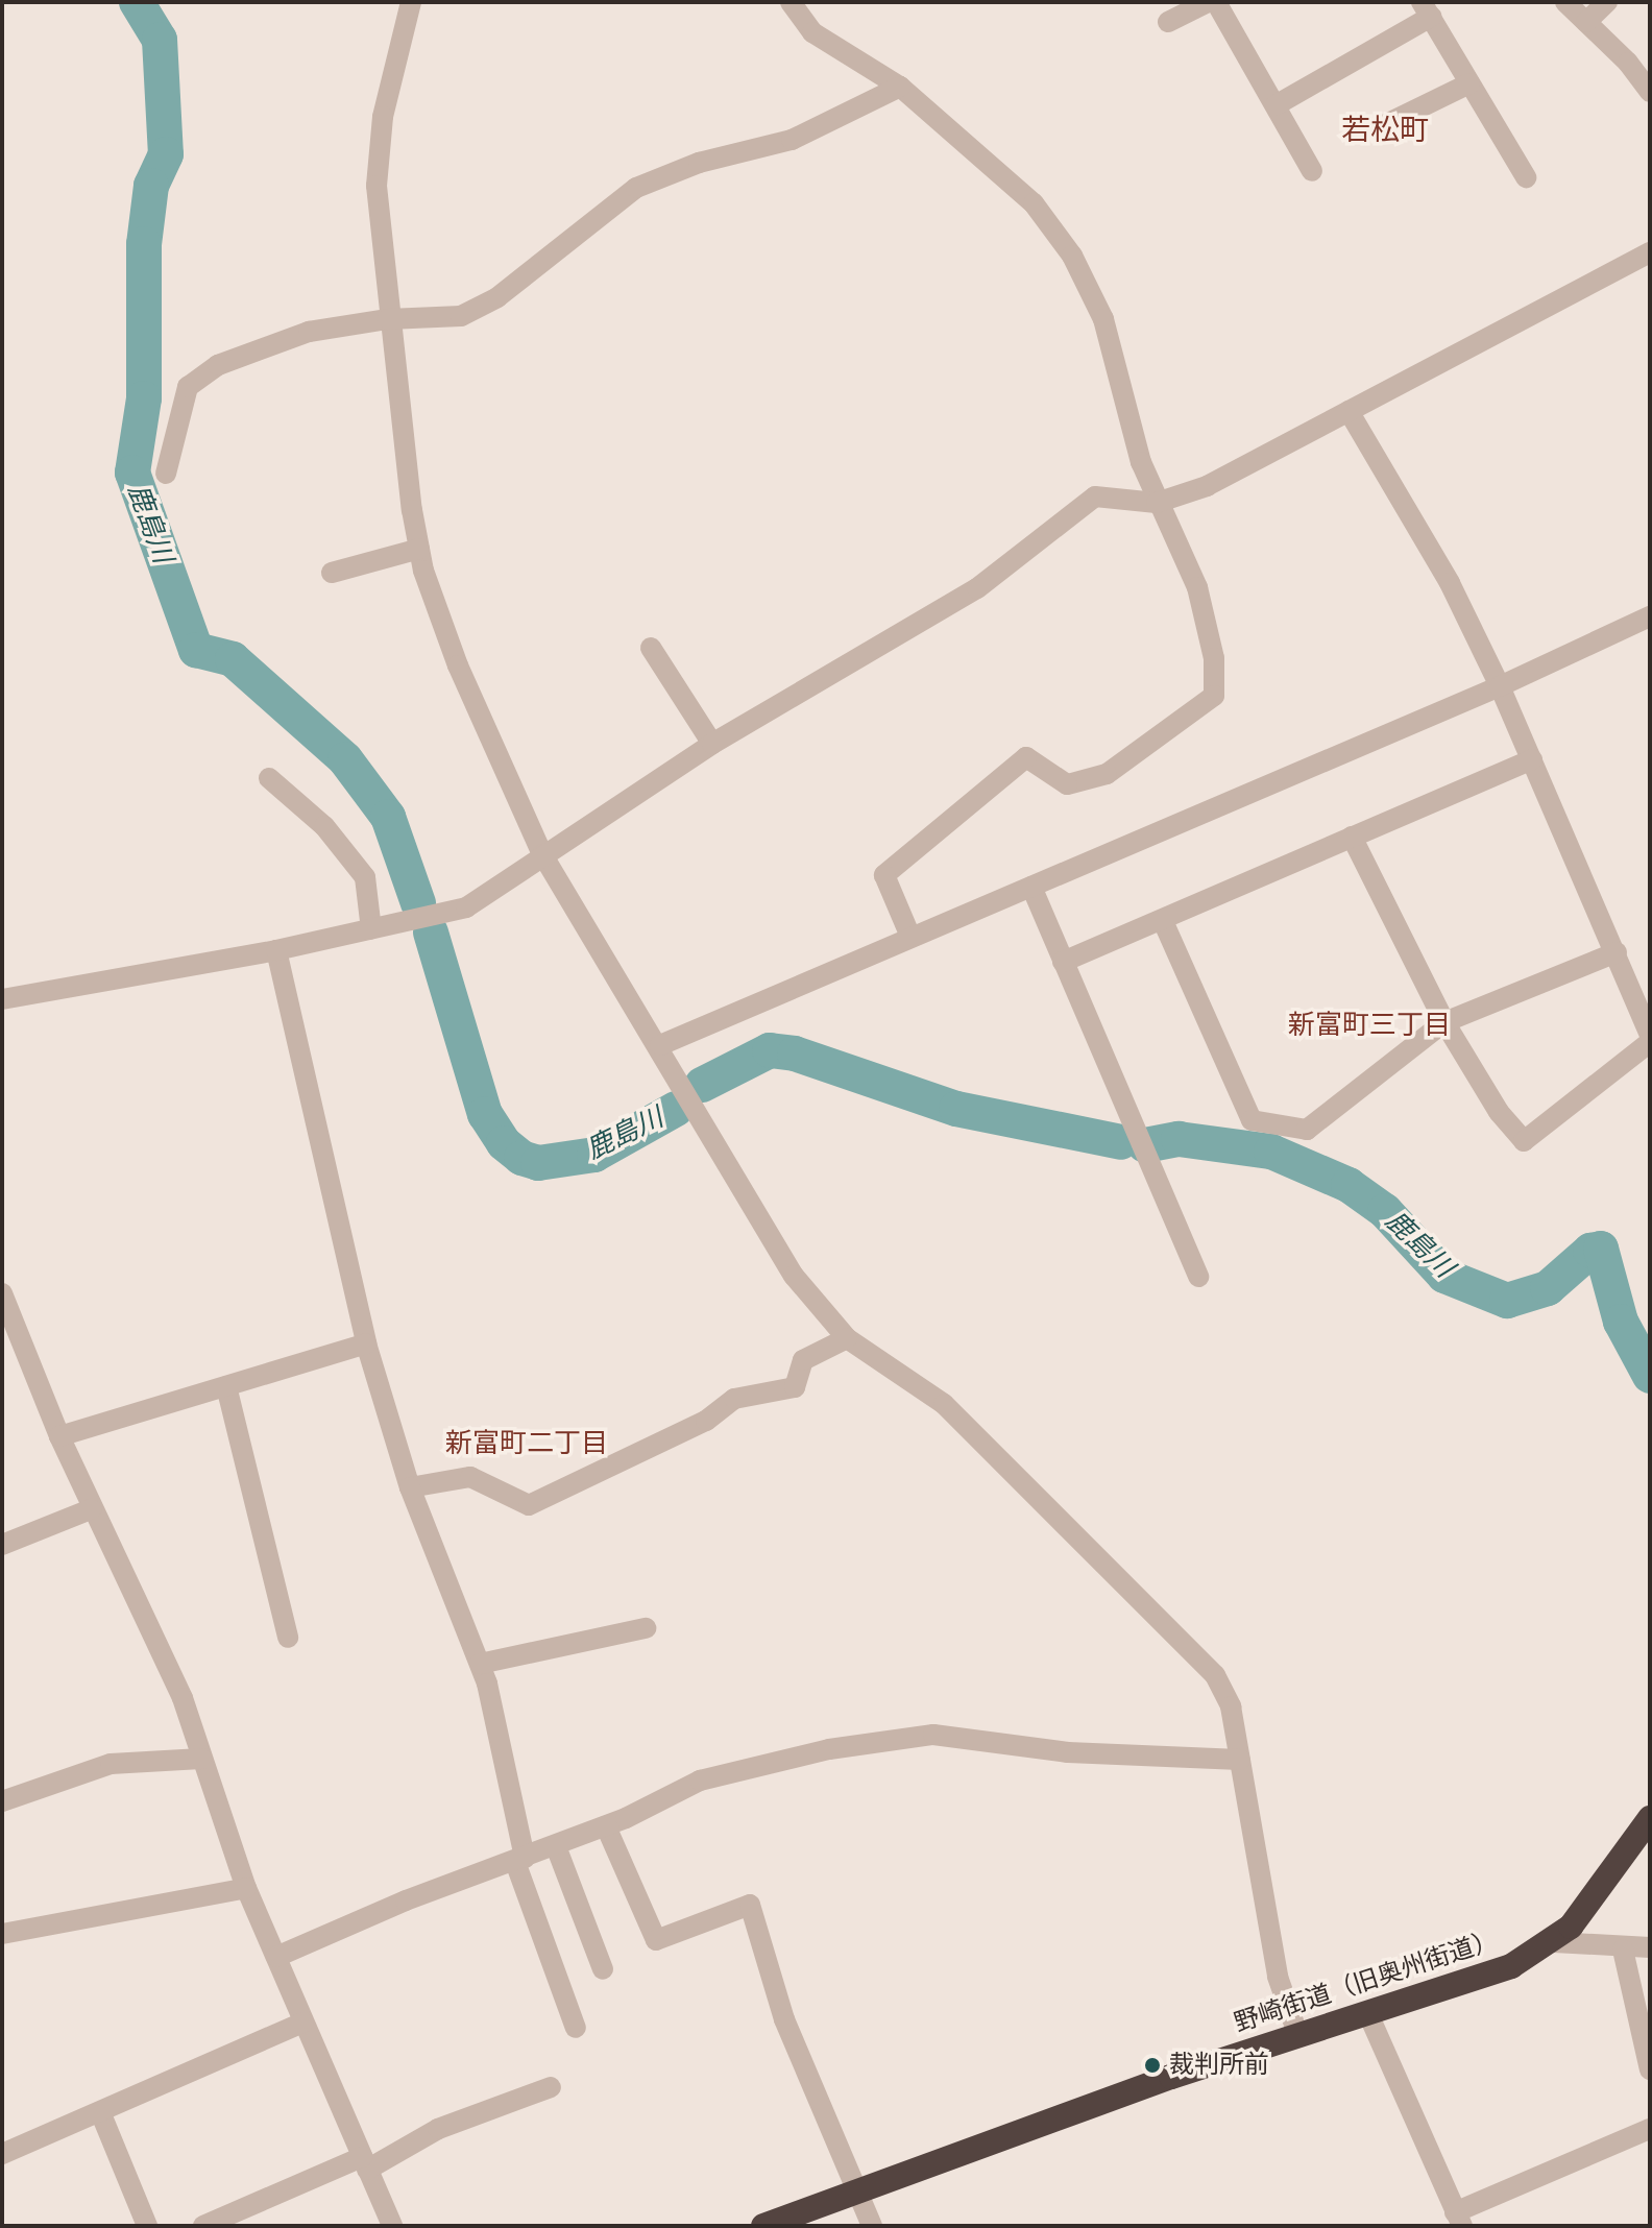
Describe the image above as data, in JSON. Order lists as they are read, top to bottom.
{
  "streets": {
    "highway": ["野崎街道（旧奥州街道）"]
  },
  "districts": ["若松町", "新富町三丁目", "新富町二丁目"],
  "water": ["鹿島川"],
  "places": ["裁判所前"]
}
